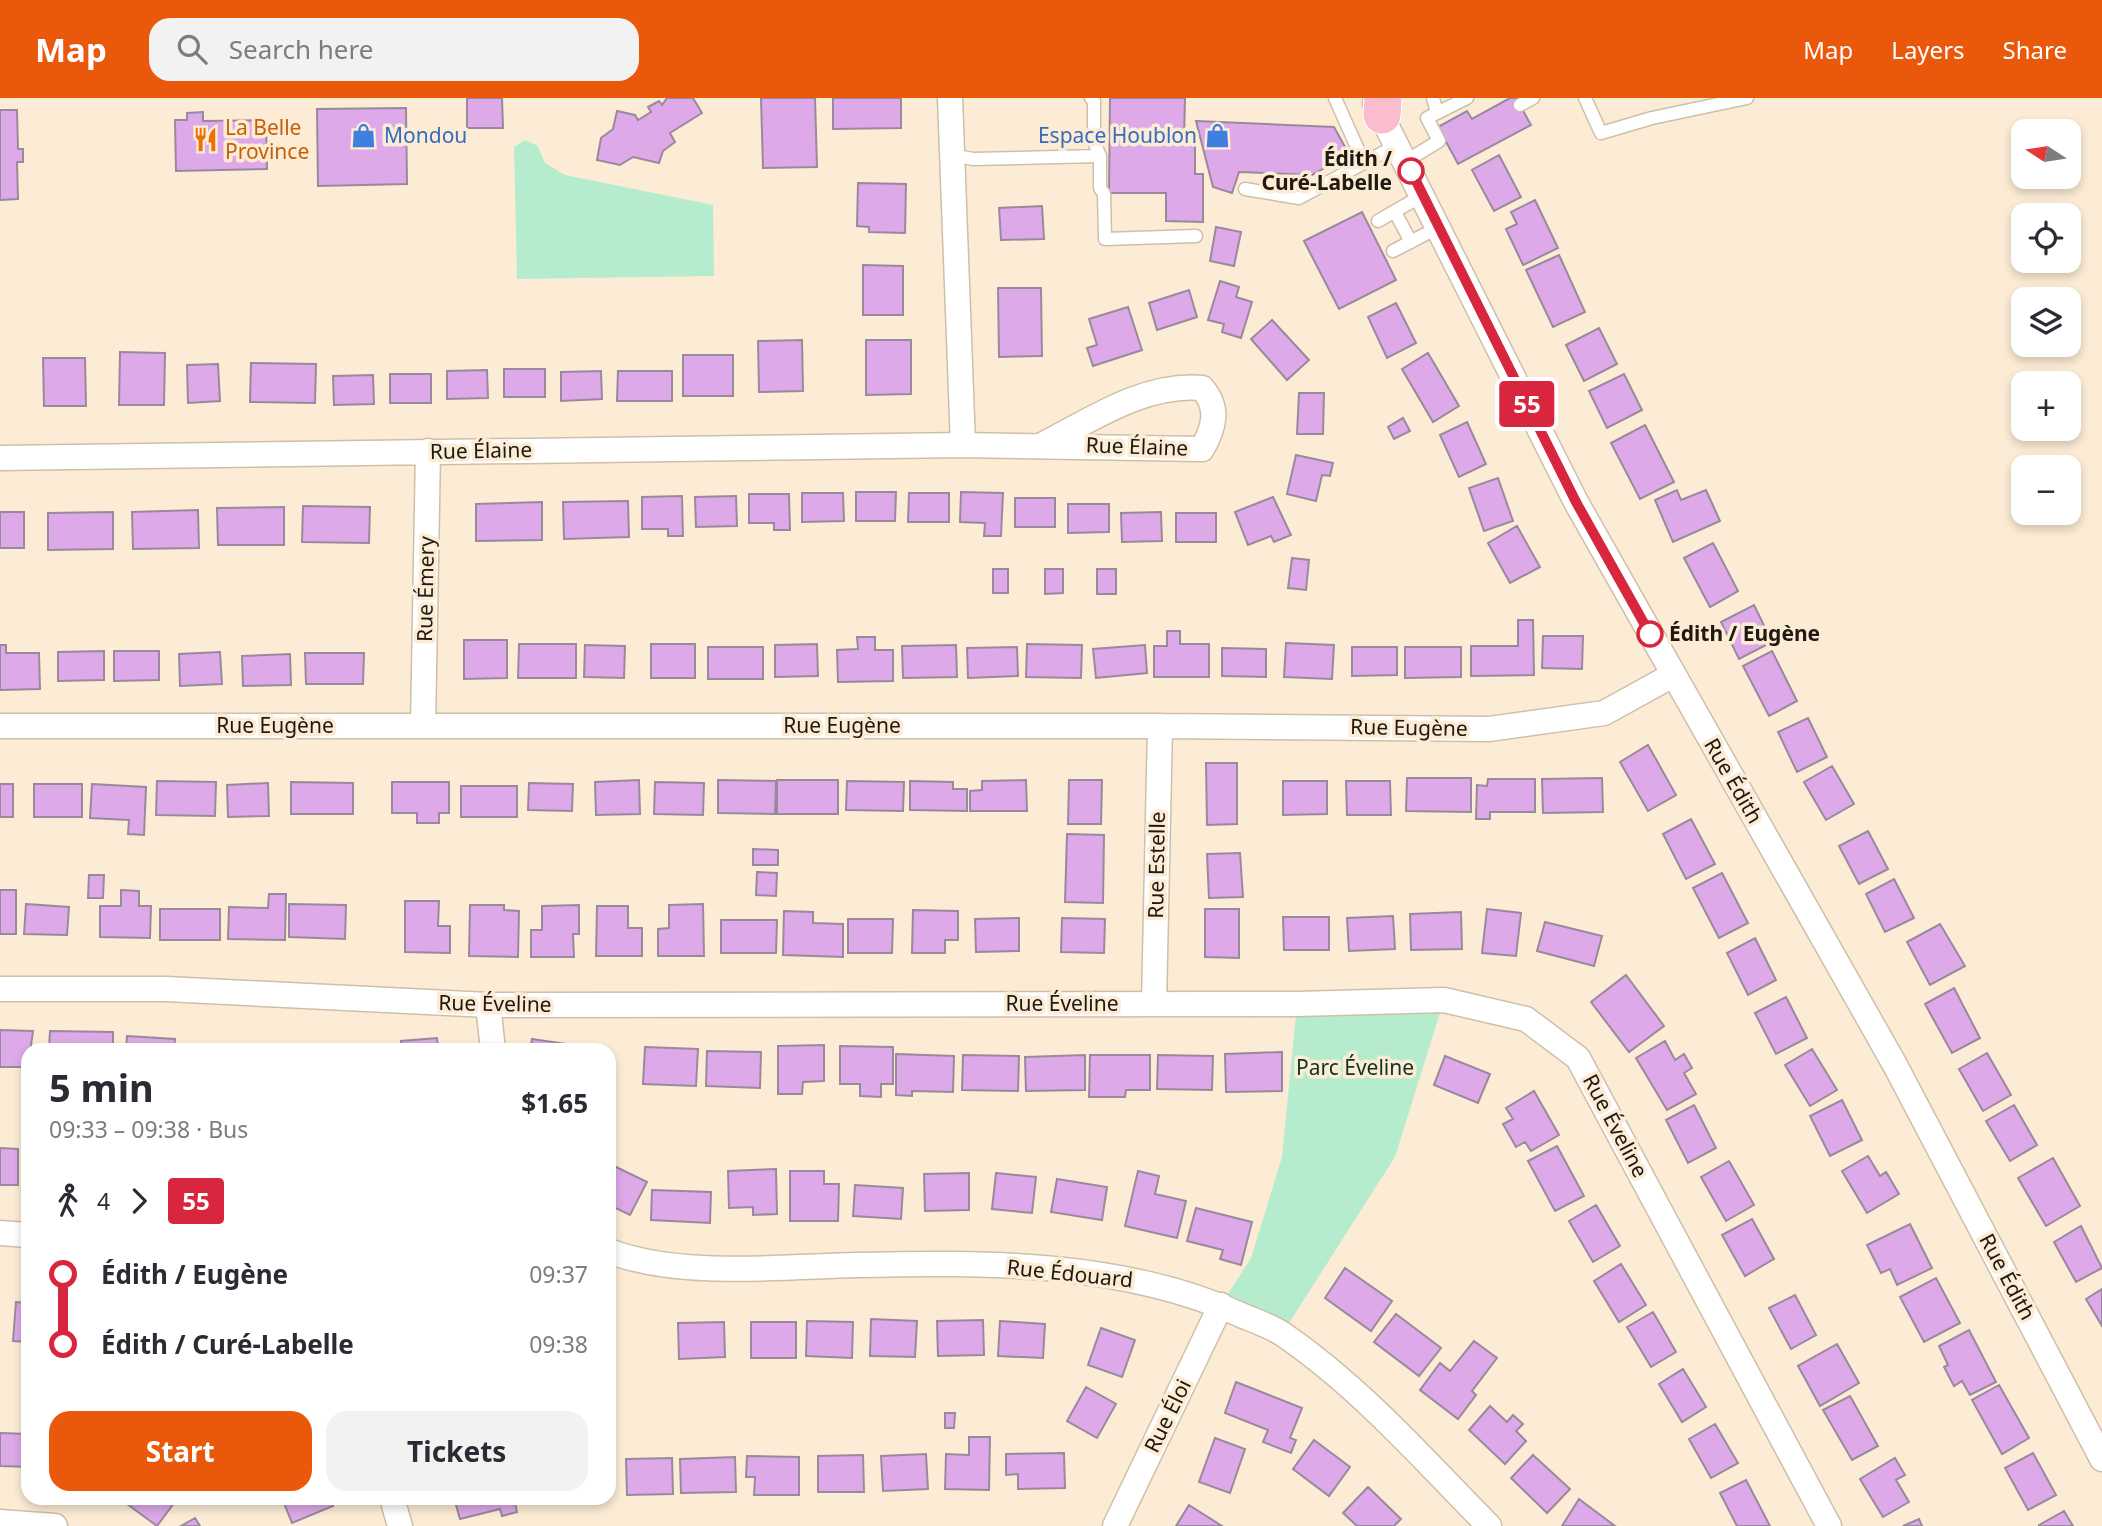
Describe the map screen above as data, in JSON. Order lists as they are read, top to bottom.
{
  "streets": {
    "street": [
      "Rue Élaine",
      "Rue Émery",
      "Rue Eugène",
      "Rue Édith",
      "Rue Estelle",
      "Rue Éveline",
      "Rue Édouard",
      "Rue Éloi"
    ]
  },
  "crossings": [
    ["Rue Élaine", "Rue Émery"],
    ["Rue Émery", "Rue Eugène"],
    ["Rue Eugène", "Rue Édith"],
    ["Rue Eugène", "Rue Estelle"],
    ["Rue Estelle", "Rue Éveline"],
    ["Rue Édouard", "Rue Éloi"]
  ],
  "parks": ["Parc Éveline"],
  "places": {
    "shop": ["Mondou", "Espace Houblon"],
    "restaurant": ["La Belle Province"],
    "other": ["Édith / Curé-Labelle", "Édith / Eugène"]
  },
  "lines": ["bus line 55"],
  "north": "left",
  "page": {
    "header": "Map",
    "search": "Search here",
    "nav": ["Map", "Layers", "Share"],
    "on_map": "55",
    "map_buttons": ["+", "−"],
    "heading": ["5 min", "09:33 – 09:38 · Bus", "$1.65"],
    "legs": ["4", "55"],
    "list": [
      {
        "name": "Édith / Eugène",
        "value": "09:37"
      },
      {
        "name": "Édith / Curé-Labelle",
        "value": "09:38"
      }
    ],
    "buttons": ["Start", "Tickets"]
  }
}
